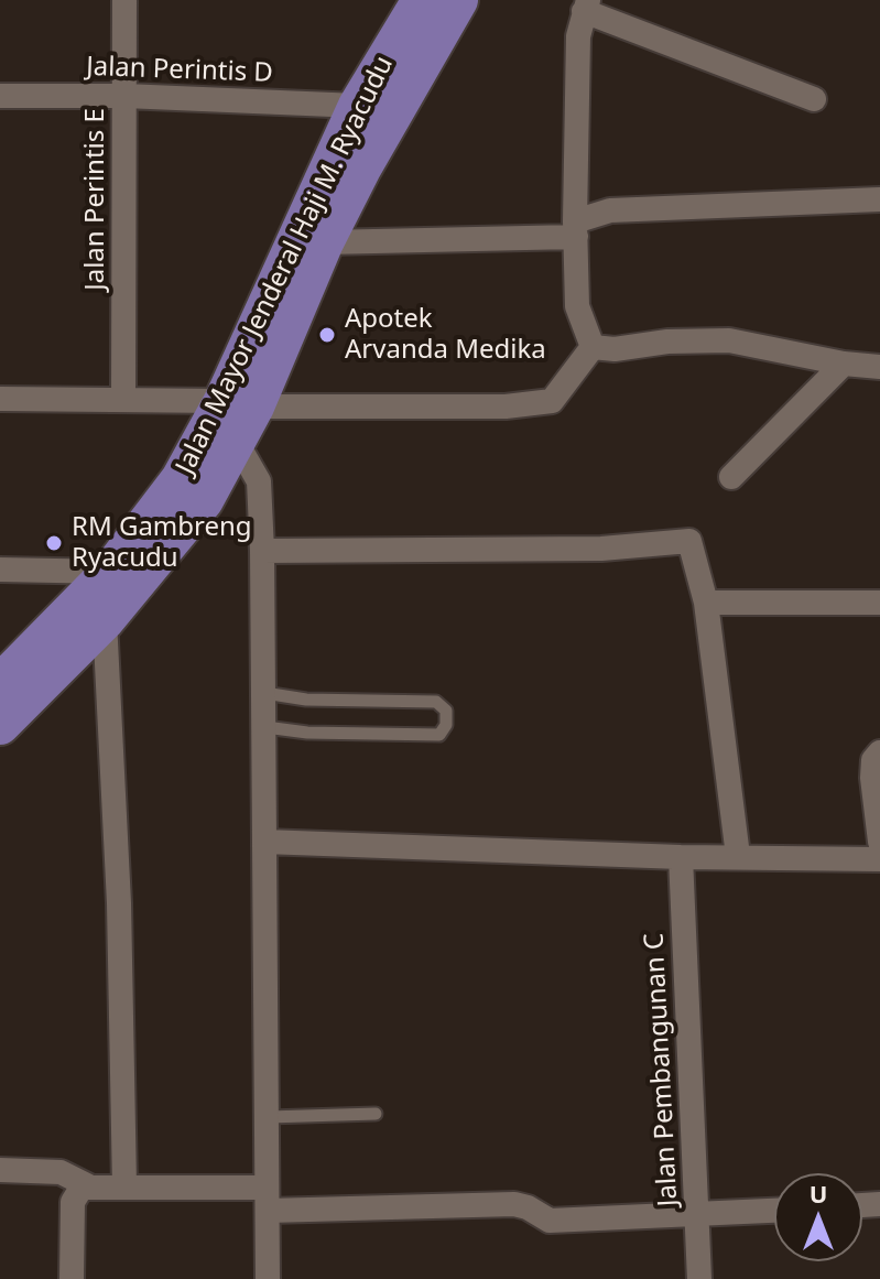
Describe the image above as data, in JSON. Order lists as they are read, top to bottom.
{
  "streets": {
    "main road": ["Jalan Mayor Jenderal Haji M. Ryacudu"],
    "street": ["Jalan Perintis D", "Jalan Perintis E", "Jalan Pembangunan C"]
  },
  "crossings": [
    ["Jalan Perintis D", "Jalan Perintis E"],
    ["Jalan Perintis D", "Jalan Mayor Jenderal Haji M. Ryacudu"]
  ],
  "places": ["Apotek Arvanda Medika", "RM Gambreng Ryacudu"],
  "north": "top"
}
